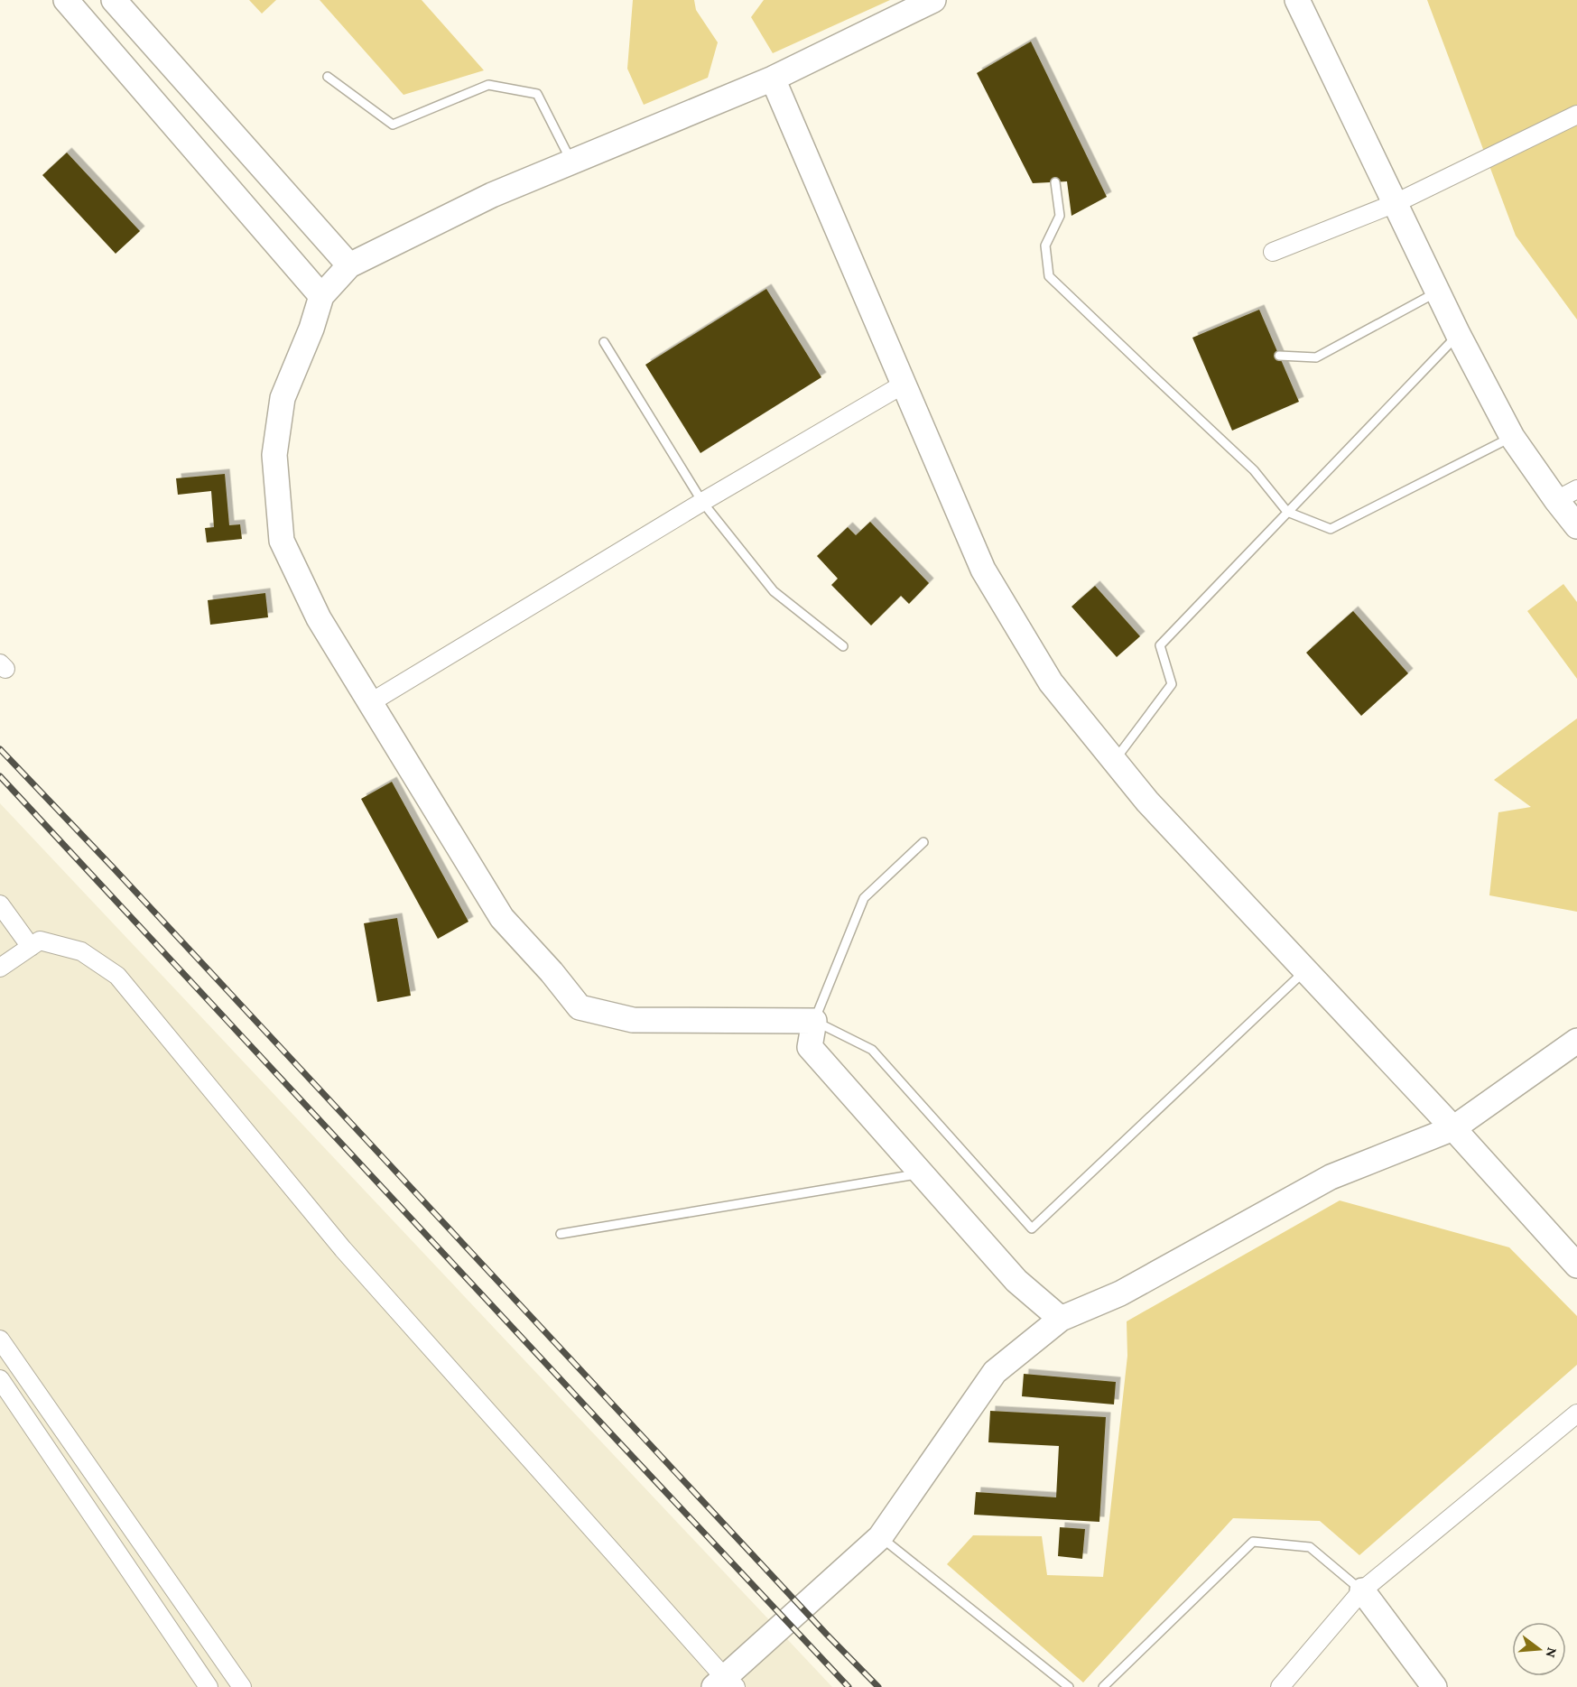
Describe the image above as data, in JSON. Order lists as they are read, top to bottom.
{
  "north": "right"
}
